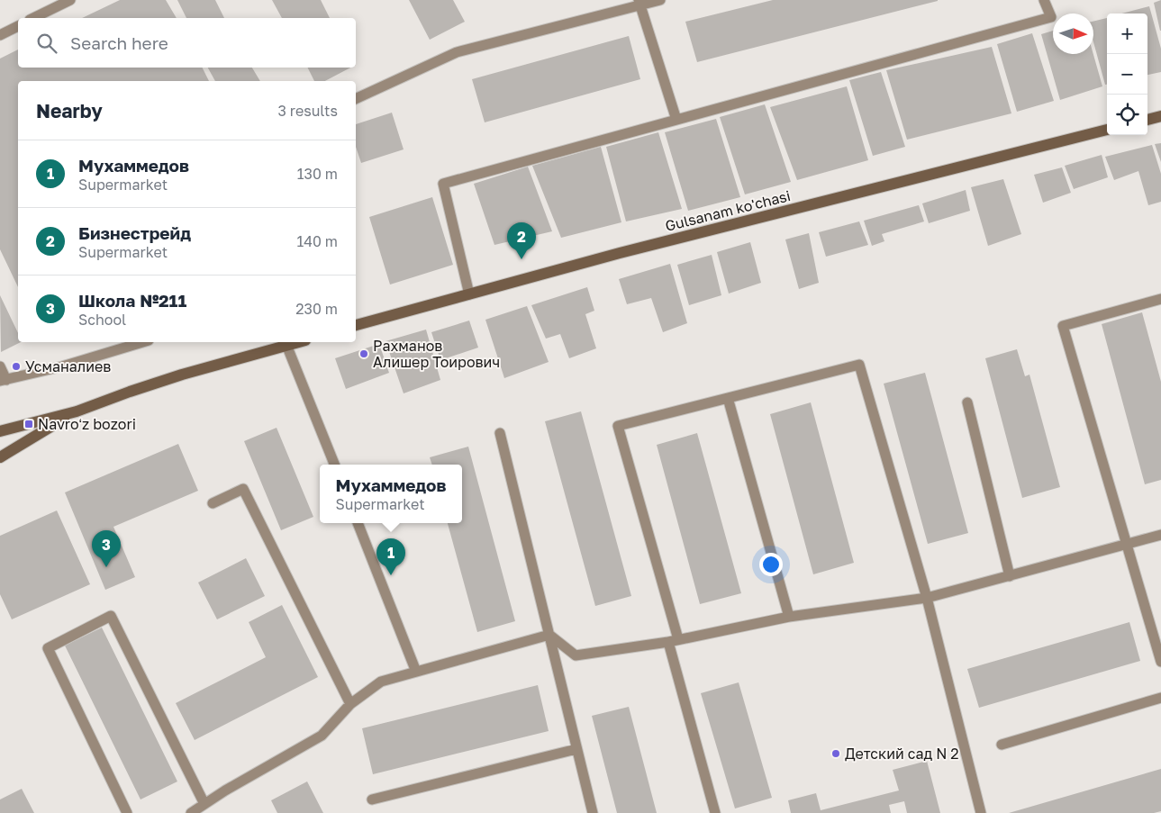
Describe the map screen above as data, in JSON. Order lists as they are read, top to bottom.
{
  "streets": {
    "main road": ["Gulsanam ko'chasi"]
  },
  "places": {
    "other": ["Рахманов Алишер Тоирович", "Усманалиев", "Детский сад N 2"],
    "transit": ["Navroʻz bozori"]
  },
  "north": "right",
  "page": {
    "map_buttons": ["+", "−"],
    "search": "Search here",
    "heading": ["Nearby", "3 results"],
    "list": [
      {
        "mark": "1",
        "name": "Мухаммедов",
        "note": "Supermarket",
        "value": "130 m"
      },
      {
        "mark": "2",
        "name": "Бизнестрейд",
        "note": "Supermarket",
        "value": "140 m"
      },
      {
        "mark": "3",
        "name": "Школа №211",
        "note": "School",
        "value": "230 m"
      }
    ],
    "pins": ["2", "3", "1"],
    "popup": ["Мухаммедов", "Supermarket"]
  }
}
